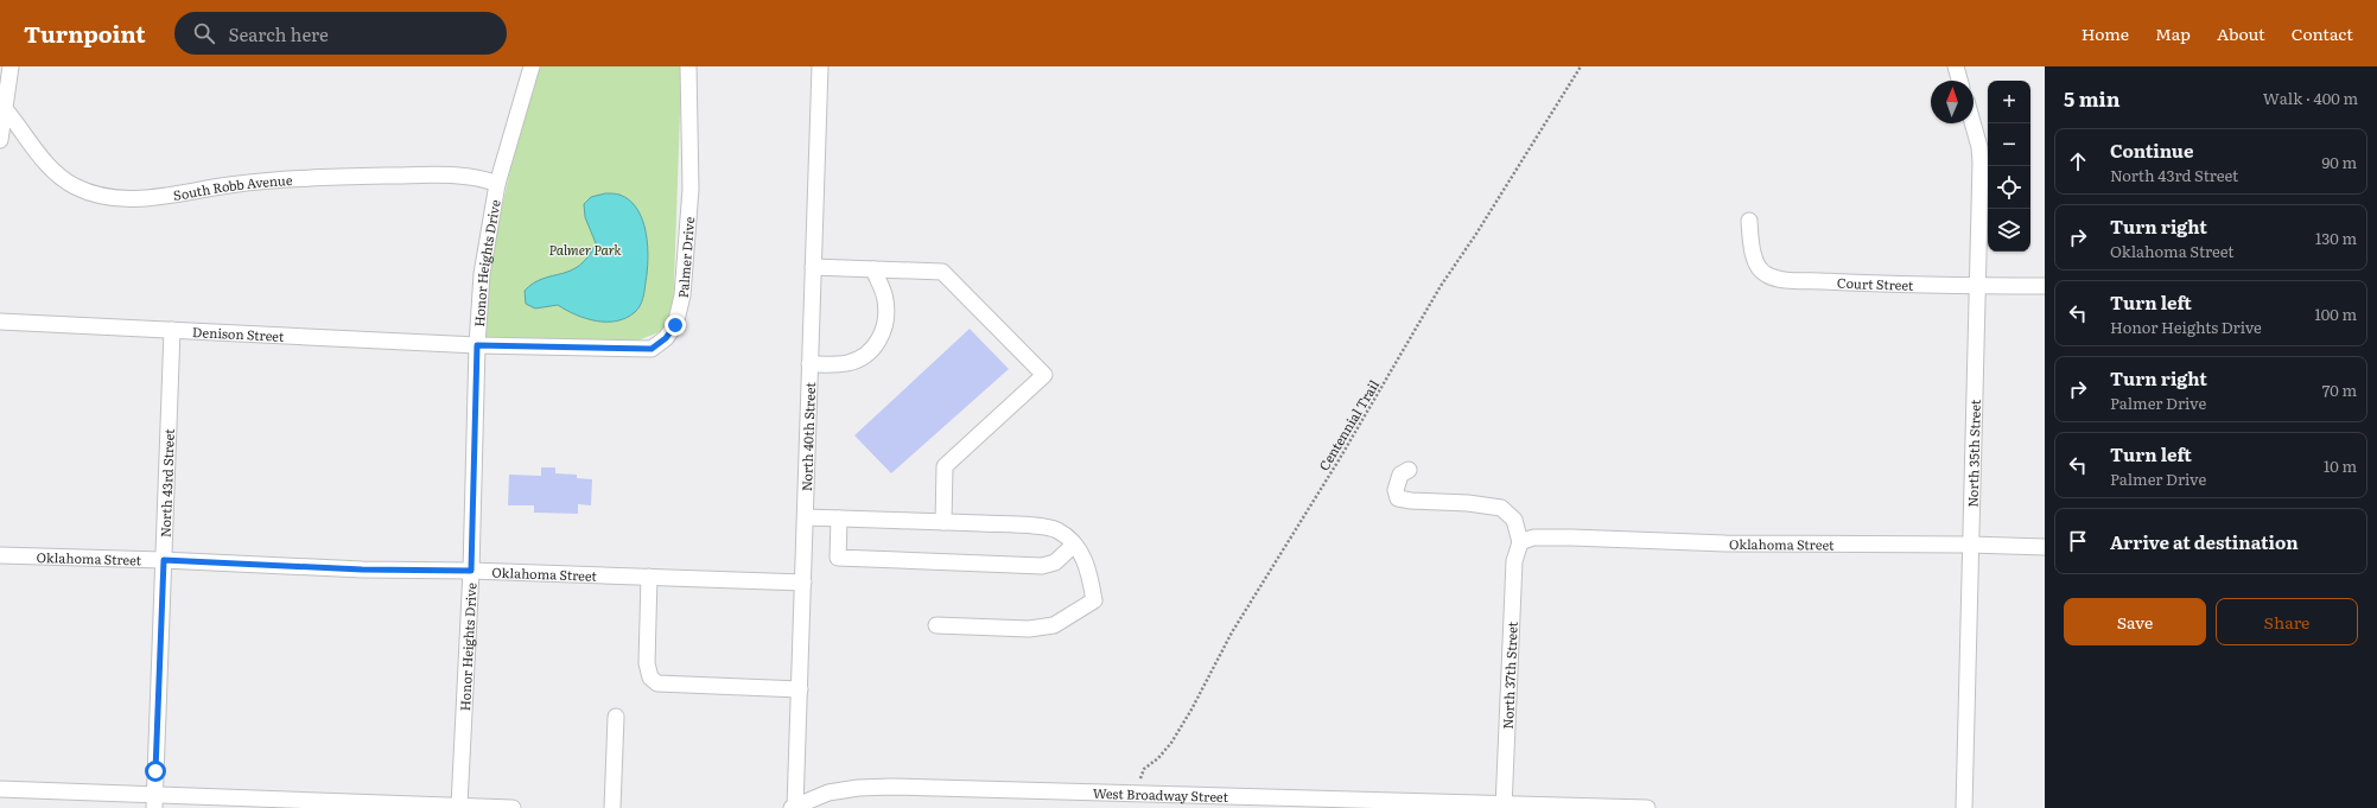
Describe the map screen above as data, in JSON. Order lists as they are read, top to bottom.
{
  "streets": {
    "street": [
      "South Robb Avenue",
      "Palmer Drive",
      "Honor Heights Drive",
      "Court Street",
      "Denison Street",
      "North 40th Street",
      "North 35th Street",
      "North 43rd Street",
      "Oklahoma Street",
      "North 37th Street",
      "West Broadway Street"
    ],
    "path": ["Centennial Trail"]
  },
  "crossings": [
    ["South Robb Avenue", "Honor Heights Drive"],
    ["Palmer Drive", "Honor Heights Drive"],
    ["Palmer Drive", "Denison Street"],
    ["Honor Heights Drive", "Denison Street"],
    ["Honor Heights Drive", "Oklahoma Street"],
    ["Court Street", "North 35th Street"],
    ["Denison Street", "North 43rd Street"],
    ["Centennial Trail", "West Broadway Street"],
    ["North 40th Street", "Oklahoma Street"],
    ["North 40th Street", "West Broadway Street"],
    ["North 35th Street", "Oklahoma Street"],
    ["North 43rd Street", "Oklahoma Street"],
    ["Oklahoma Street", "North 37th Street"],
    ["North 37th Street", "West Broadway Street"]
  ],
  "parks": ["Palmer Park"],
  "north": "top",
  "page": {
    "header": "Turnpoint",
    "search": "Search here",
    "nav": [
      "Home",
      "Map",
      "About",
      "Contact"
    ],
    "heading": ["5 min", "Walk · 400 m"],
    "map_buttons": ["+", "−"],
    "list": [
      ["Continue", "North 43rd Street", "90 m"],
      ["Turn right", "Oklahoma Street", "130 m"],
      ["Turn left", "Honor Heights Drive", "100 m"],
      ["Turn right", "Palmer Drive", "70 m"],
      ["Turn left", "Palmer Drive", "10 m"],
      "Arrive at destination"
    ],
    "buttons": ["Save", "Share"]
  }
}
